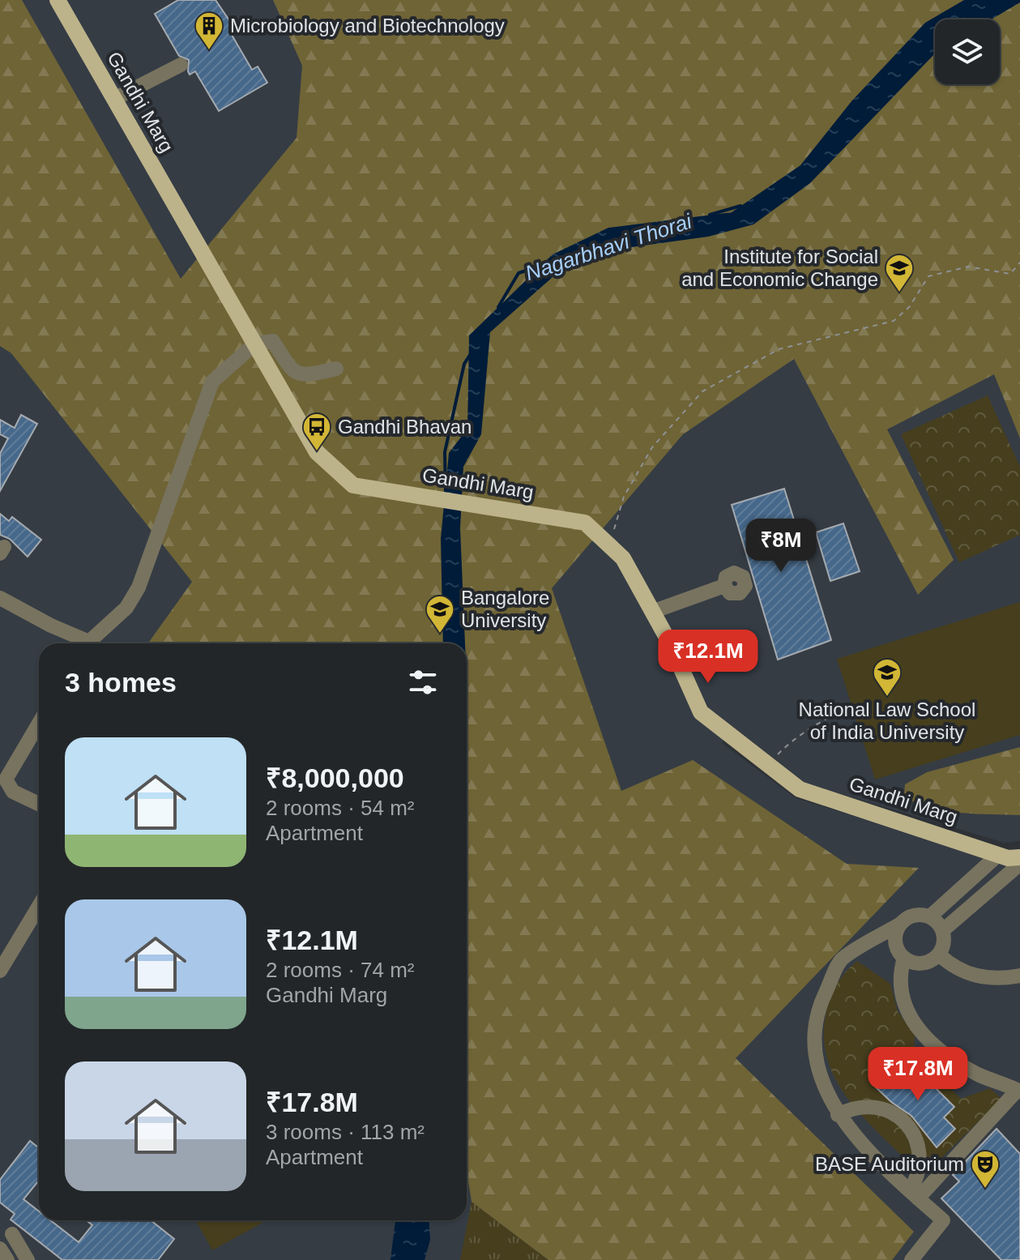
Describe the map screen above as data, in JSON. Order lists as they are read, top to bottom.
{
  "streets": {
    "main road": ["Gandhi Marg"]
  },
  "water": ["Nagarbhavi Thorai"],
  "places": {
    "building": ["Microbiology and Biotechnology"],
    "school or university": ["Institute for Social and Economic Change", "Bangalore University", "National Law School of India University"],
    "bus stop": ["Gandhi Bhavan"],
    "theatre": ["BASE Auditorium"]
  },
  "page": {
    "price": ["₹8M", "₹12.1M", "₹17.8M"],
    "heading": "3 homes",
    "list": [
      {
        "name": "₹8,000,000",
        "note": "2 rooms · 54 m² · Apartment"
      },
      {
        "name": "₹12.1M",
        "note": "2 rooms · 74 m² · Gandhi Marg"
      },
      {
        "name": "₹17.8M",
        "note": "3 rooms · 113 m² · Apartment"
      }
    ]
  }
}
